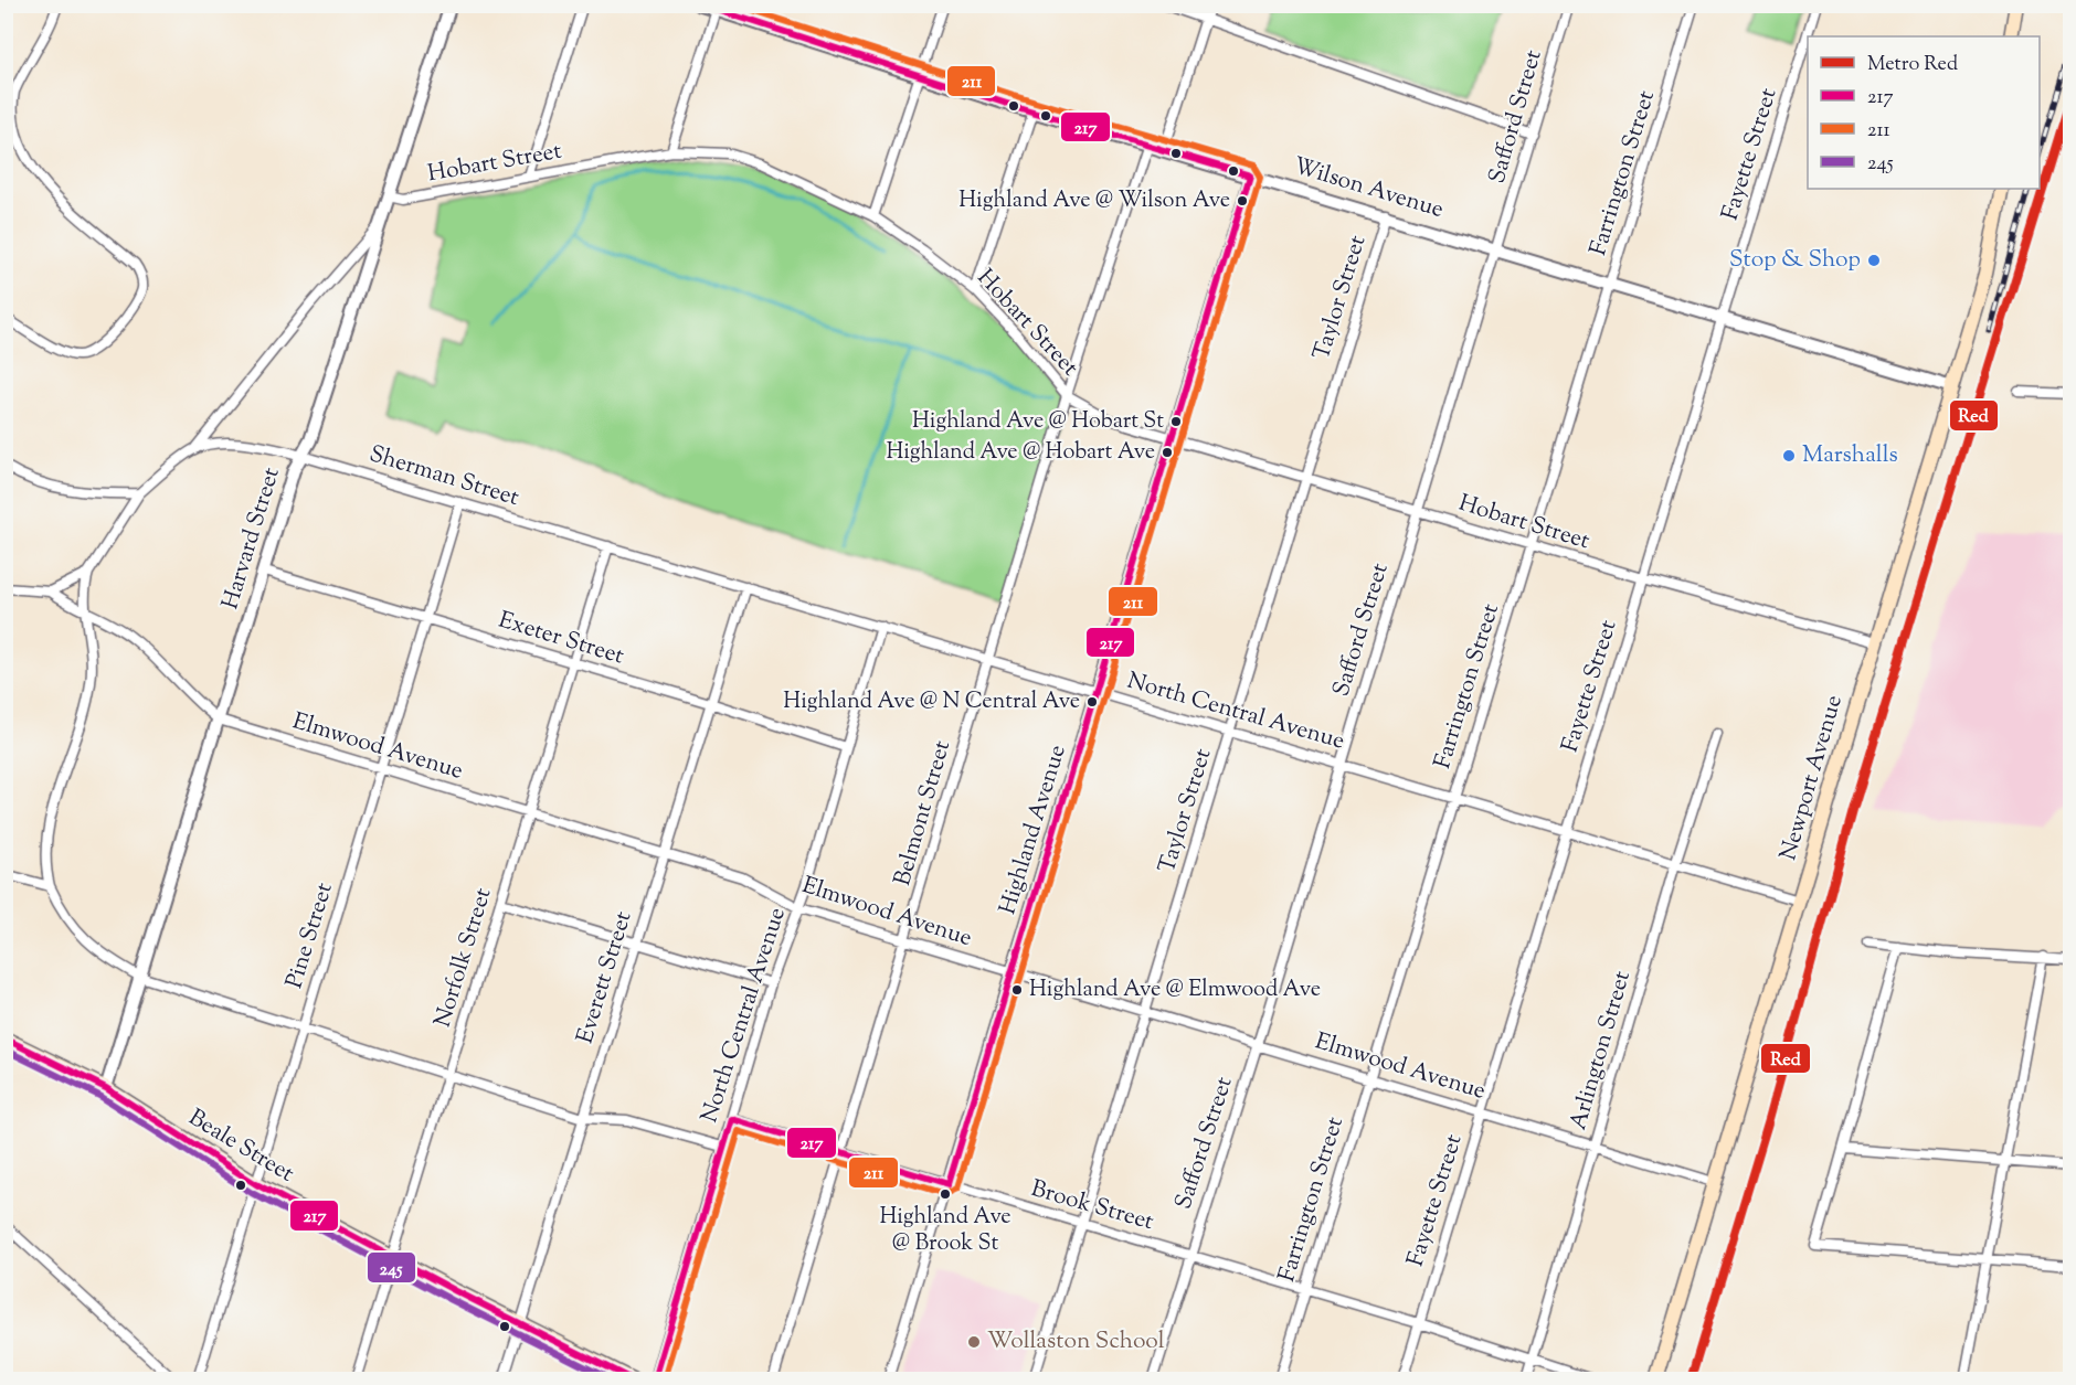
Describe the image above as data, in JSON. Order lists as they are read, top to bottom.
{
  "streets": {
    "main road": ["Newport Avenue", "Beale Street"],
    "street": [
      "Safford Street",
      "Fayette Street",
      "Hobart Street",
      "Farrington Street",
      "Wilson Avenue",
      "Taylor Street",
      "Sherman Street",
      "Harvard Street",
      "Exeter Street",
      "North Central Avenue",
      "Elmwood Avenue",
      "Belmont Street",
      "Highland Avenue",
      "Pine Street",
      "Norfolk Street",
      "Everett Street",
      "Arlington Street",
      "Brook Street"
    ]
  },
  "crossings": [
    ["Safford Street", "Hobart Street"],
    ["Safford Street", "Wilson Avenue"],
    ["Safford Street", "North Central Avenue"],
    ["Safford Street", "Elmwood Avenue"],
    ["Safford Street", "Brook Street"],
    ["Fayette Street", "Hobart Street"],
    ["Fayette Street", "Wilson Avenue"],
    ["Fayette Street", "North Central Avenue"],
    ["Fayette Street", "Elmwood Avenue"],
    ["Fayette Street", "Brook Street"],
    ["Hobart Street", "Farrington Street"],
    ["Hobart Street", "Taylor Street"],
    ["Hobart Street", "Harvard Street"],
    ["Hobart Street", "Newport Avenue"],
    ["Hobart Street", "Belmont Street"],
    ["Hobart Street", "Highland Avenue"],
    ["Farrington Street", "Wilson Avenue"],
    ["Farrington Street", "North Central Avenue"],
    ["Farrington Street", "Elmwood Avenue"],
    ["Farrington Street", "Brook Street"],
    ["Wilson Avenue", "Taylor Street"],
    ["Wilson Avenue", "Newport Avenue"],
    ["Wilson Avenue", "Belmont Street"],
    ["Wilson Avenue", "Highland Avenue"],
    ["Taylor Street", "North Central Avenue"],
    ["Taylor Street", "Elmwood Avenue"],
    ["Taylor Street", "Brook Street"],
    ["Sherman Street", "Harvard Street"],
    ["Sherman Street", "North Central Avenue"],
    ["Sherman Street", "Pine Street"],
    ["Sherman Street", "Norfolk Street"],
    ["Sherman Street", "Everett Street"],
    ["Harvard Street", "Exeter Street"],
    ["Harvard Street", "Elmwood Avenue"],
    ["Harvard Street", "Beale Street"],
    ["Exeter Street", "North Central Avenue"],
    ["Exeter Street", "Pine Street"],
    ["Exeter Street", "Norfolk Street"],
    ["Exeter Street", "Everett Street"],
    ["North Central Avenue", "Elmwood Avenue"],
    ["North Central Avenue", "Newport Avenue"],
    ["North Central Avenue", "Belmont Street"],
    ["North Central Avenue", "Highland Avenue"],
    ["North Central Avenue", "Arlington Street"],
    ["North Central Avenue", "Brook Street"],
    ["Elmwood Avenue", "Newport Avenue"],
    ["Elmwood Avenue", "Belmont Street"],
    ["Elmwood Avenue", "Highland Avenue"],
    ["Elmwood Avenue", "Pine Street"],
    ["Elmwood Avenue", "Norfolk Street"],
    ["Elmwood Avenue", "Everett Street"],
    ["Elmwood Avenue", "Arlington Street"],
    ["Belmont Street", "Brook Street"],
    ["Highland Avenue", "Brook Street"],
    ["Pine Street", "Beale Street"],
    ["Norfolk Street", "Beale Street"],
    ["Everett Street", "Beale Street"],
    ["Arlington Street", "Brook Street"]
  ],
  "places": [
    "Highland Ave @ Wilson Ave",
    "Stop & Shop",
    "Highland Ave @ Hobart St",
    "Highland Ave @ Hobart Ave",
    "Marshalls",
    "Highland Ave @ N Central Ave",
    "Highland Ave @ Elmwood Ave",
    "Highland Ave @ Brook St",
    "Wollaston School"
  ],
  "lines": [
    "transit line 217",
    "transit line 211",
    "metro line Red",
    "transit line 245"
  ],
  "legend": [
    "Metro Red",
    "217",
    "211",
    "245"
  ]
}
